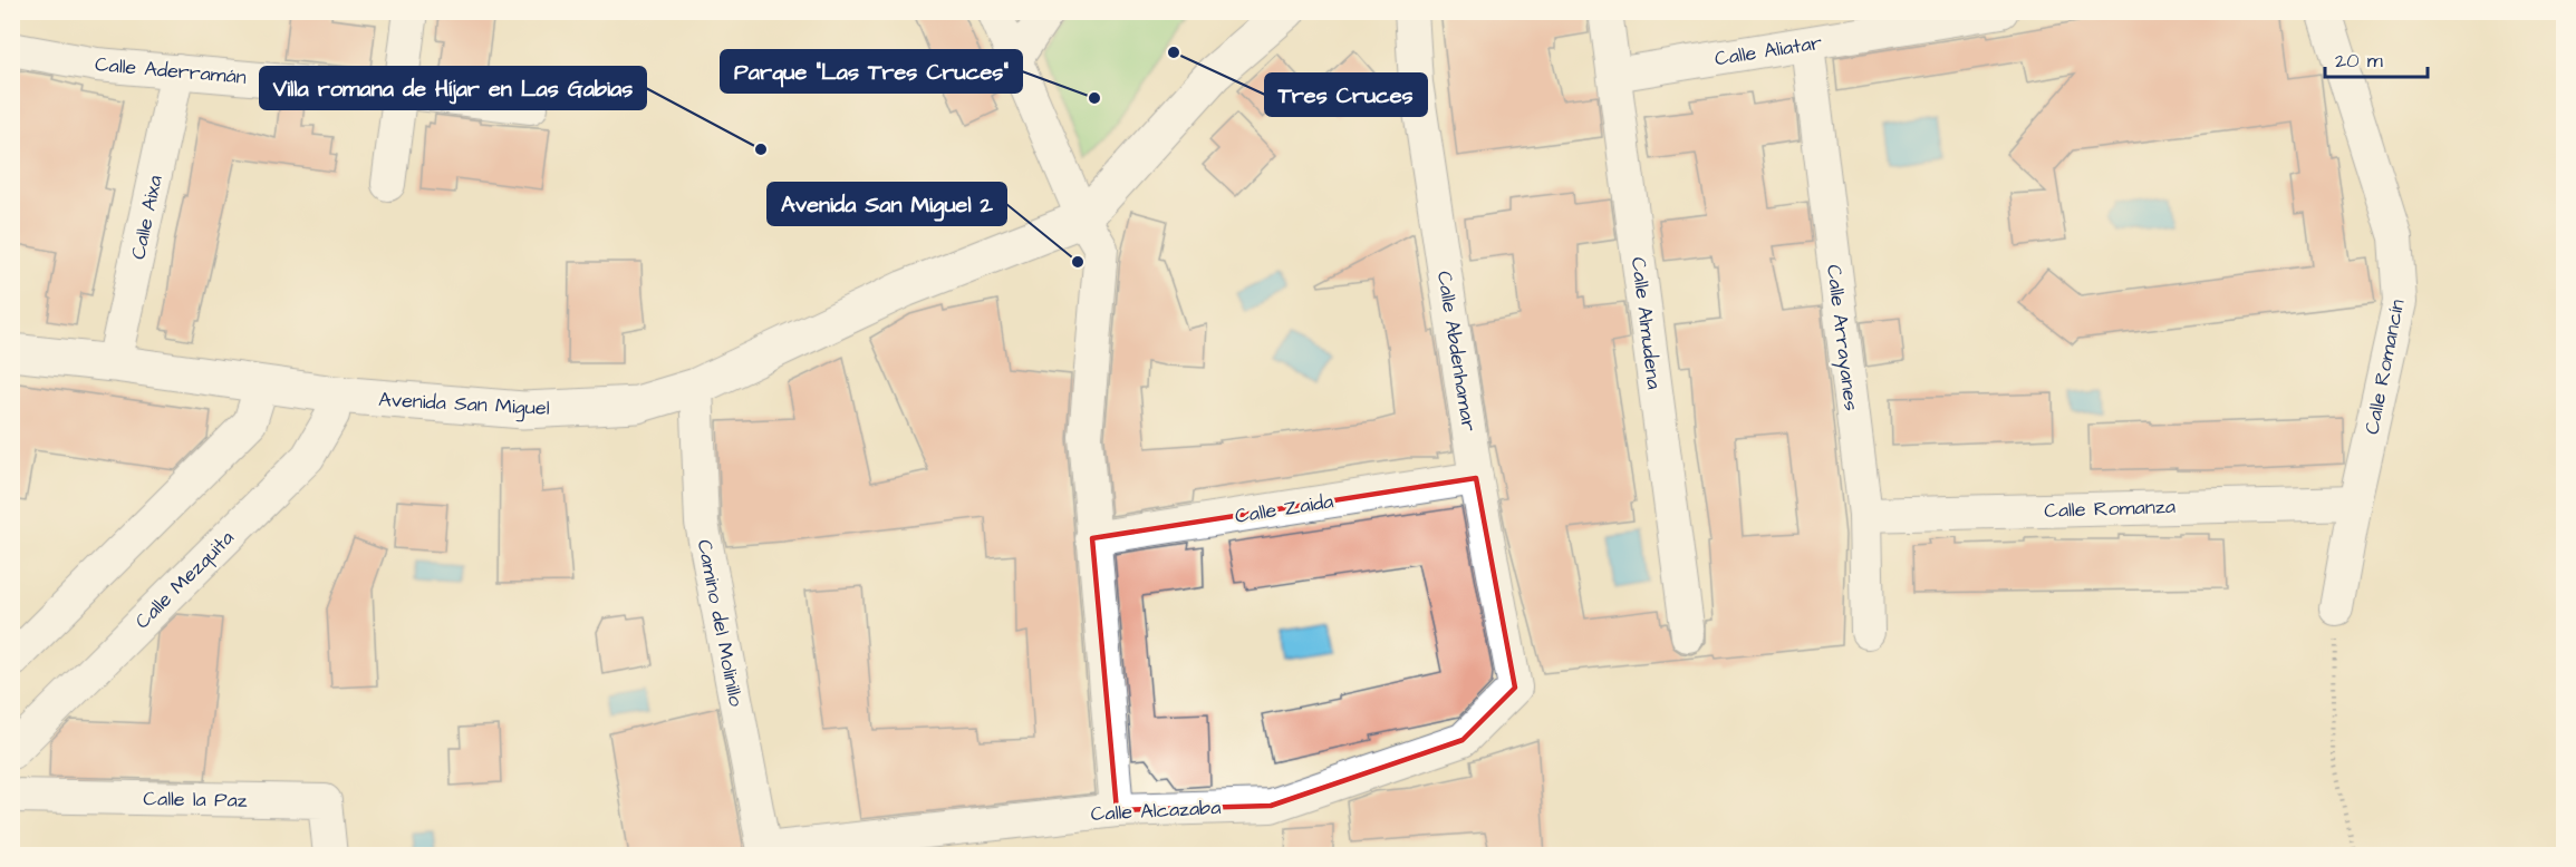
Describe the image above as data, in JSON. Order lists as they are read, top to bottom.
{
  "streets": {
    "street": [
      "Calle Aliatar",
      "Calle Aderramán",
      "Calle Aixa",
      "Calle Almudena",
      "Calle Arrayanes",
      "Calle Abdenhamar",
      "Calle Romancín",
      "Avenida San Miguel",
      "Calle Zaida",
      "Calle Romanza",
      "Calle Mezquita",
      "Camino del Molinillo",
      "Calle la Paz",
      "Calle Alcazaba"
    ]
  },
  "crossings": [
    ["Calle Aliatar", "Calle Almudena"],
    ["Calle Aliatar", "Calle Arrayanes"],
    ["Calle Aderramán", "Calle Aixa"],
    ["Calle Aixa", "Avenida San Miguel"],
    ["Calle Arrayanes", "Calle Romanza"],
    ["Calle Abdenhamar", "Calle Zaida"],
    ["Calle Abdenhamar", "Calle Alcazaba"],
    ["Calle Romancín", "Calle Romanza"],
    ["Avenida San Miguel", "Calle Mezquita"],
    ["Avenida San Miguel", "Camino del Molinillo"],
    ["Camino del Molinillo", "Calle Alcazaba"]
  ],
  "places": [
    "Tres Cruces",
    "Parque \"Las Tres Cruces\"",
    "Villa romana de Híjar en Las Gabias",
    "Avenida San Miguel 2"
  ],
  "scale_bar": "20 m"
}
